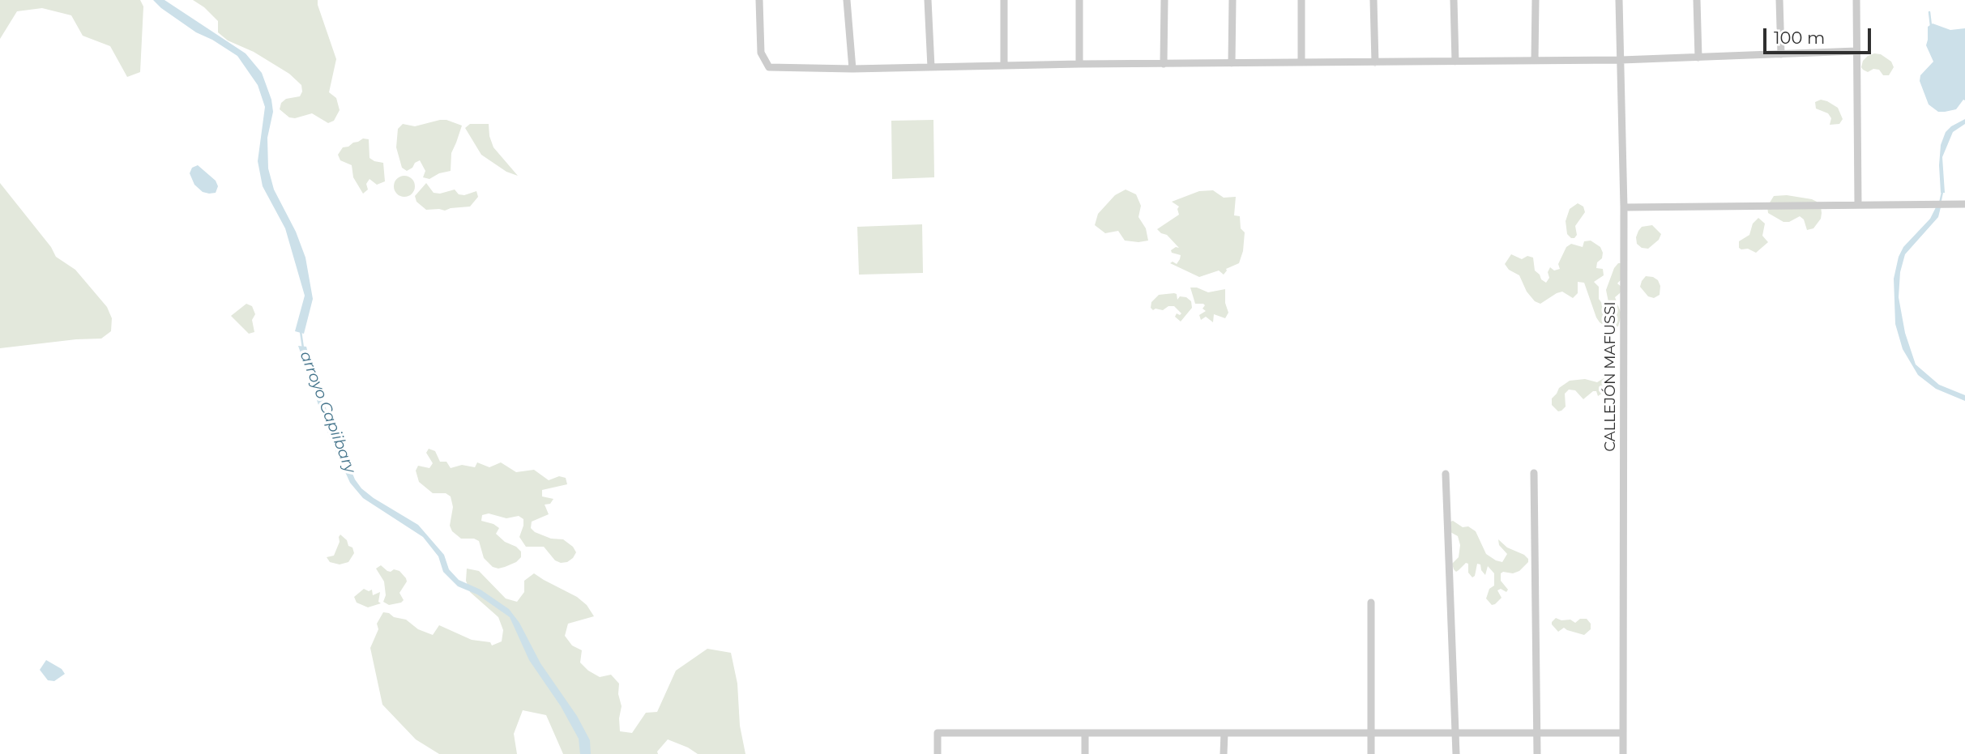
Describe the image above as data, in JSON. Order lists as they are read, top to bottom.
{
  "streets": {
    "street": ["CALLEJÓN MAFUSSI"]
  },
  "water": ["arroyo Capiibary"],
  "scale_bar": "100 m"
}
